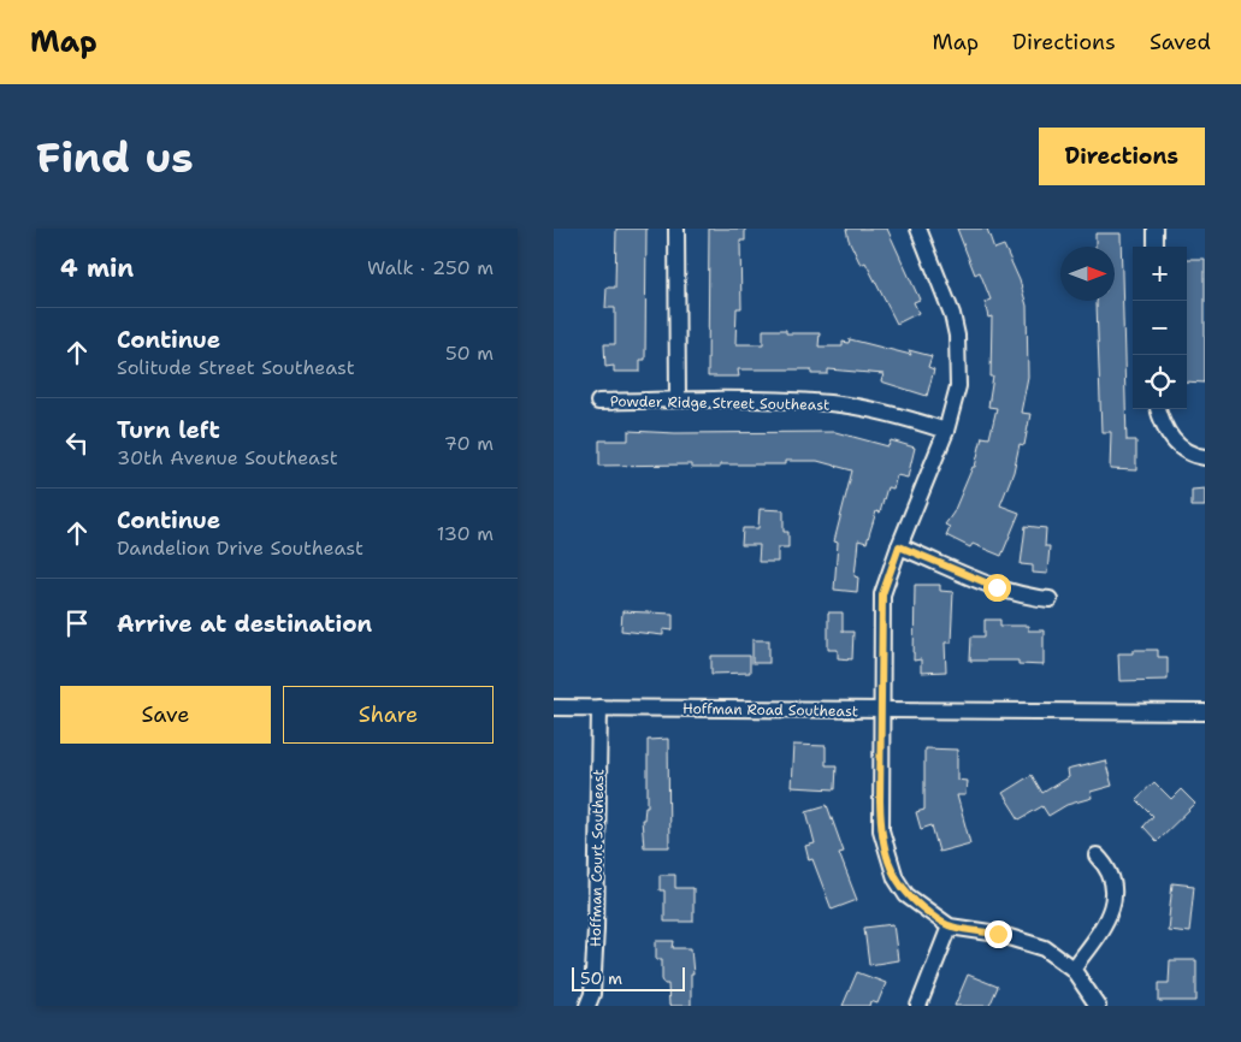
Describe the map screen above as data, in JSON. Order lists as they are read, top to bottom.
{
  "streets": {
    "street": ["Powder Ridge Street Southeast", "Hoffman Road Southeast", "Hoffman Court Southeast"]
  },
  "crossings": [
    ["Hoffman Road Southeast", "Hoffman Court Southeast"]
  ],
  "scale_bar": "50 m",
  "north": "right",
  "page": {
    "header": "Map",
    "nav": ["Map", "Directions", "Saved"],
    "buttons": [
      "Directions",
      ["Save", "Share"]
    ],
    "title": "Find us",
    "heading": ["4 min", "Walk · 250 m"],
    "map_buttons": ["+", "−"],
    "list": [
      ["Continue", "Solitude Street Southeast", "50 m"],
      ["Turn left", "30th Avenue Southeast", "70 m"],
      ["Continue", "Dandelion Drive Southeast", "130 m"],
      "Arrive at destination"
    ],
    "scale": "50 m"
  }
}
